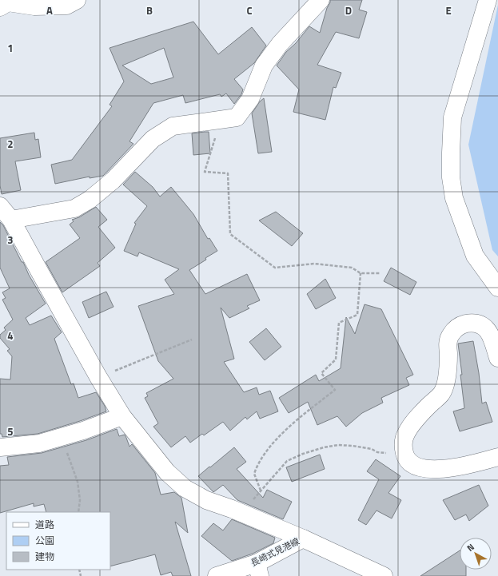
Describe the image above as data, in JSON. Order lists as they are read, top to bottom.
{
  "streets": {
    "street": ["長崎式見港線"]
  },
  "legend": ["道路", "公園", "建物"],
  "north": "top left",
  "grid": {
    "columns": [
      "A",
      "B",
      "C",
      "D",
      "E"
    ],
    "rows": [
      "1",
      "2",
      "3",
      "4",
      "5"
    ]
  }
}
